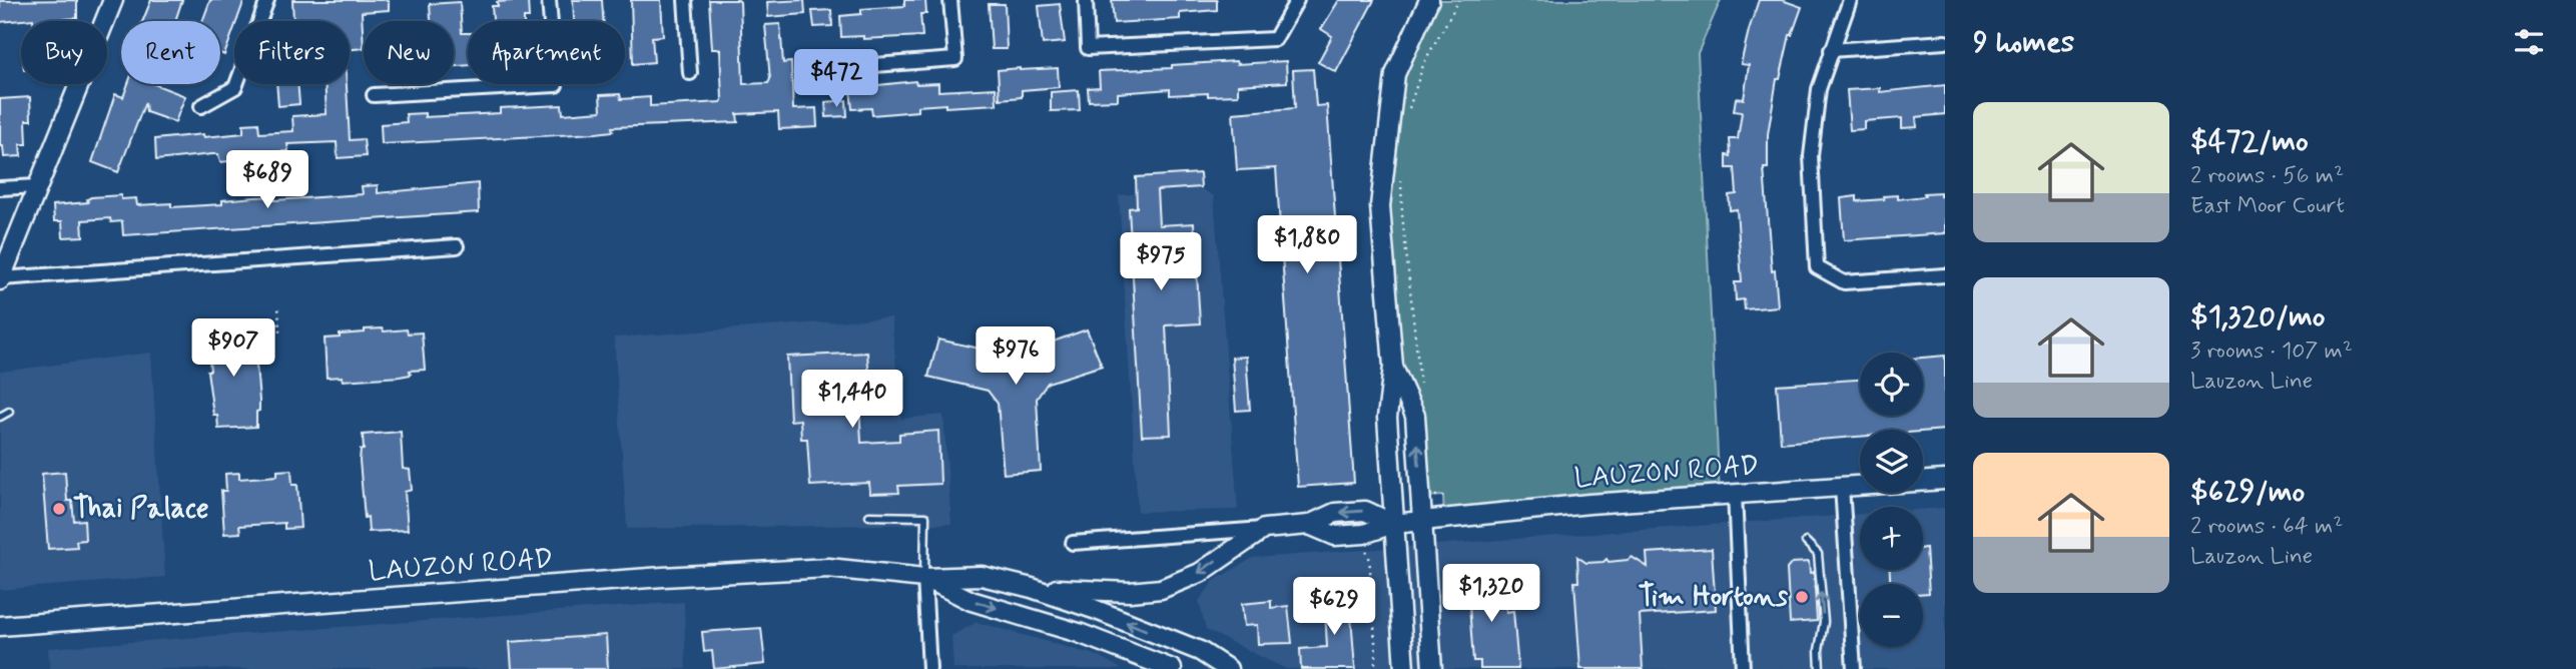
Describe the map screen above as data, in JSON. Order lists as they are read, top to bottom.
{
  "streets": {
    "main road": ["LAUZON ROAD"]
  },
  "places": ["Thai Palace", "Tim Hortons"],
  "page": {
    "heading": "9 homes",
    "chip": [
      "Buy",
      "Rent",
      "Filters",
      "New",
      "Apartment"
    ],
    "price": [
      "$472",
      "$689",
      "$1,880",
      "$975",
      "$907",
      "$976",
      "$1,440",
      "$1,320",
      "$629"
    ],
    "list": [
      {
        "name": "$472/mo",
        "note": "2 rooms · 56 m² · East Moor Court"
      },
      {
        "name": "$1,320/mo",
        "note": "3 rooms · 107 m² · Lauzon Line"
      },
      {
        "name": "$629/mo",
        "note": "2 rooms · 64 m² · Lauzon Line"
      }
    ],
    "map_buttons": ["+", "−"]
  }
}
